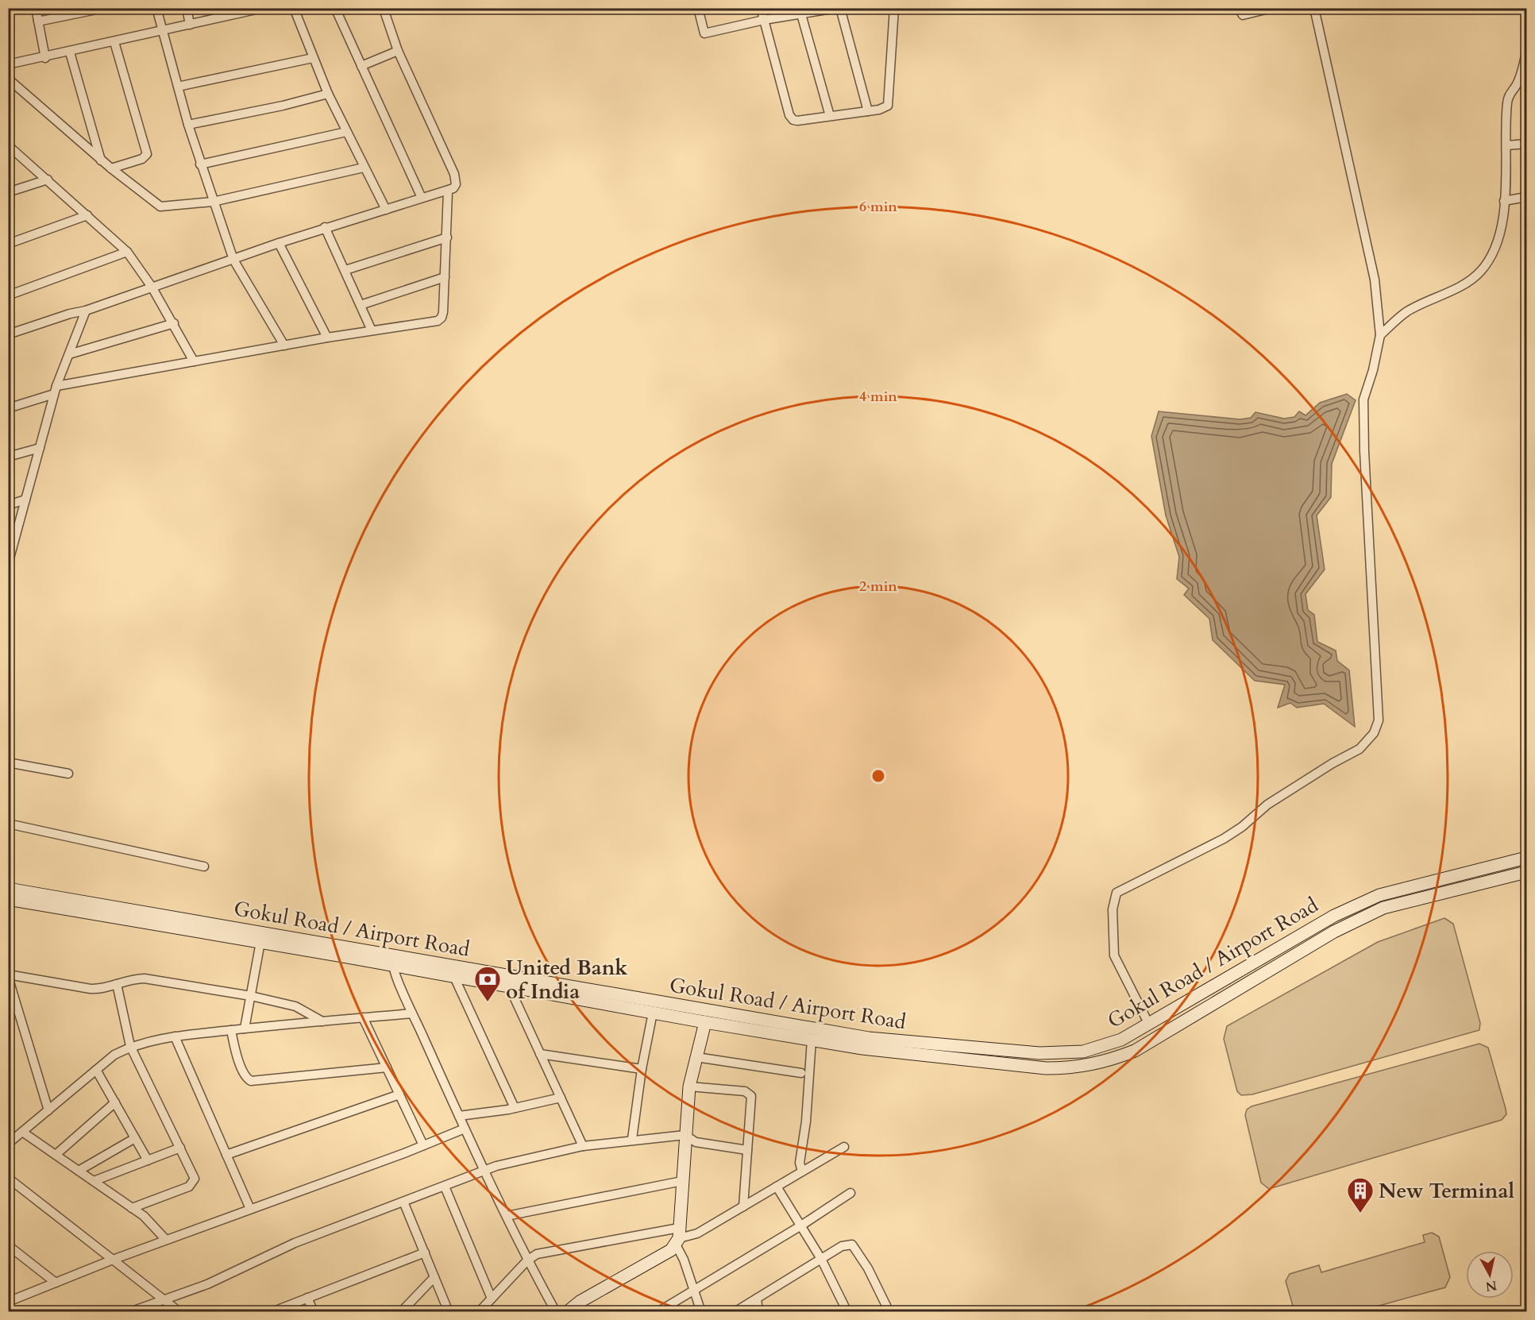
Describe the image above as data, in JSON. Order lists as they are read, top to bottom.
{
  "streets": {
    "main road": ["Gokul Road / Airport Road"]
  },
  "places": {
    "bank": ["United Bank of India"],
    "building": ["New Terminal"]
  },
  "north": "bottom",
  "rings": ["6 min", "4 min", "2 min"]
}
